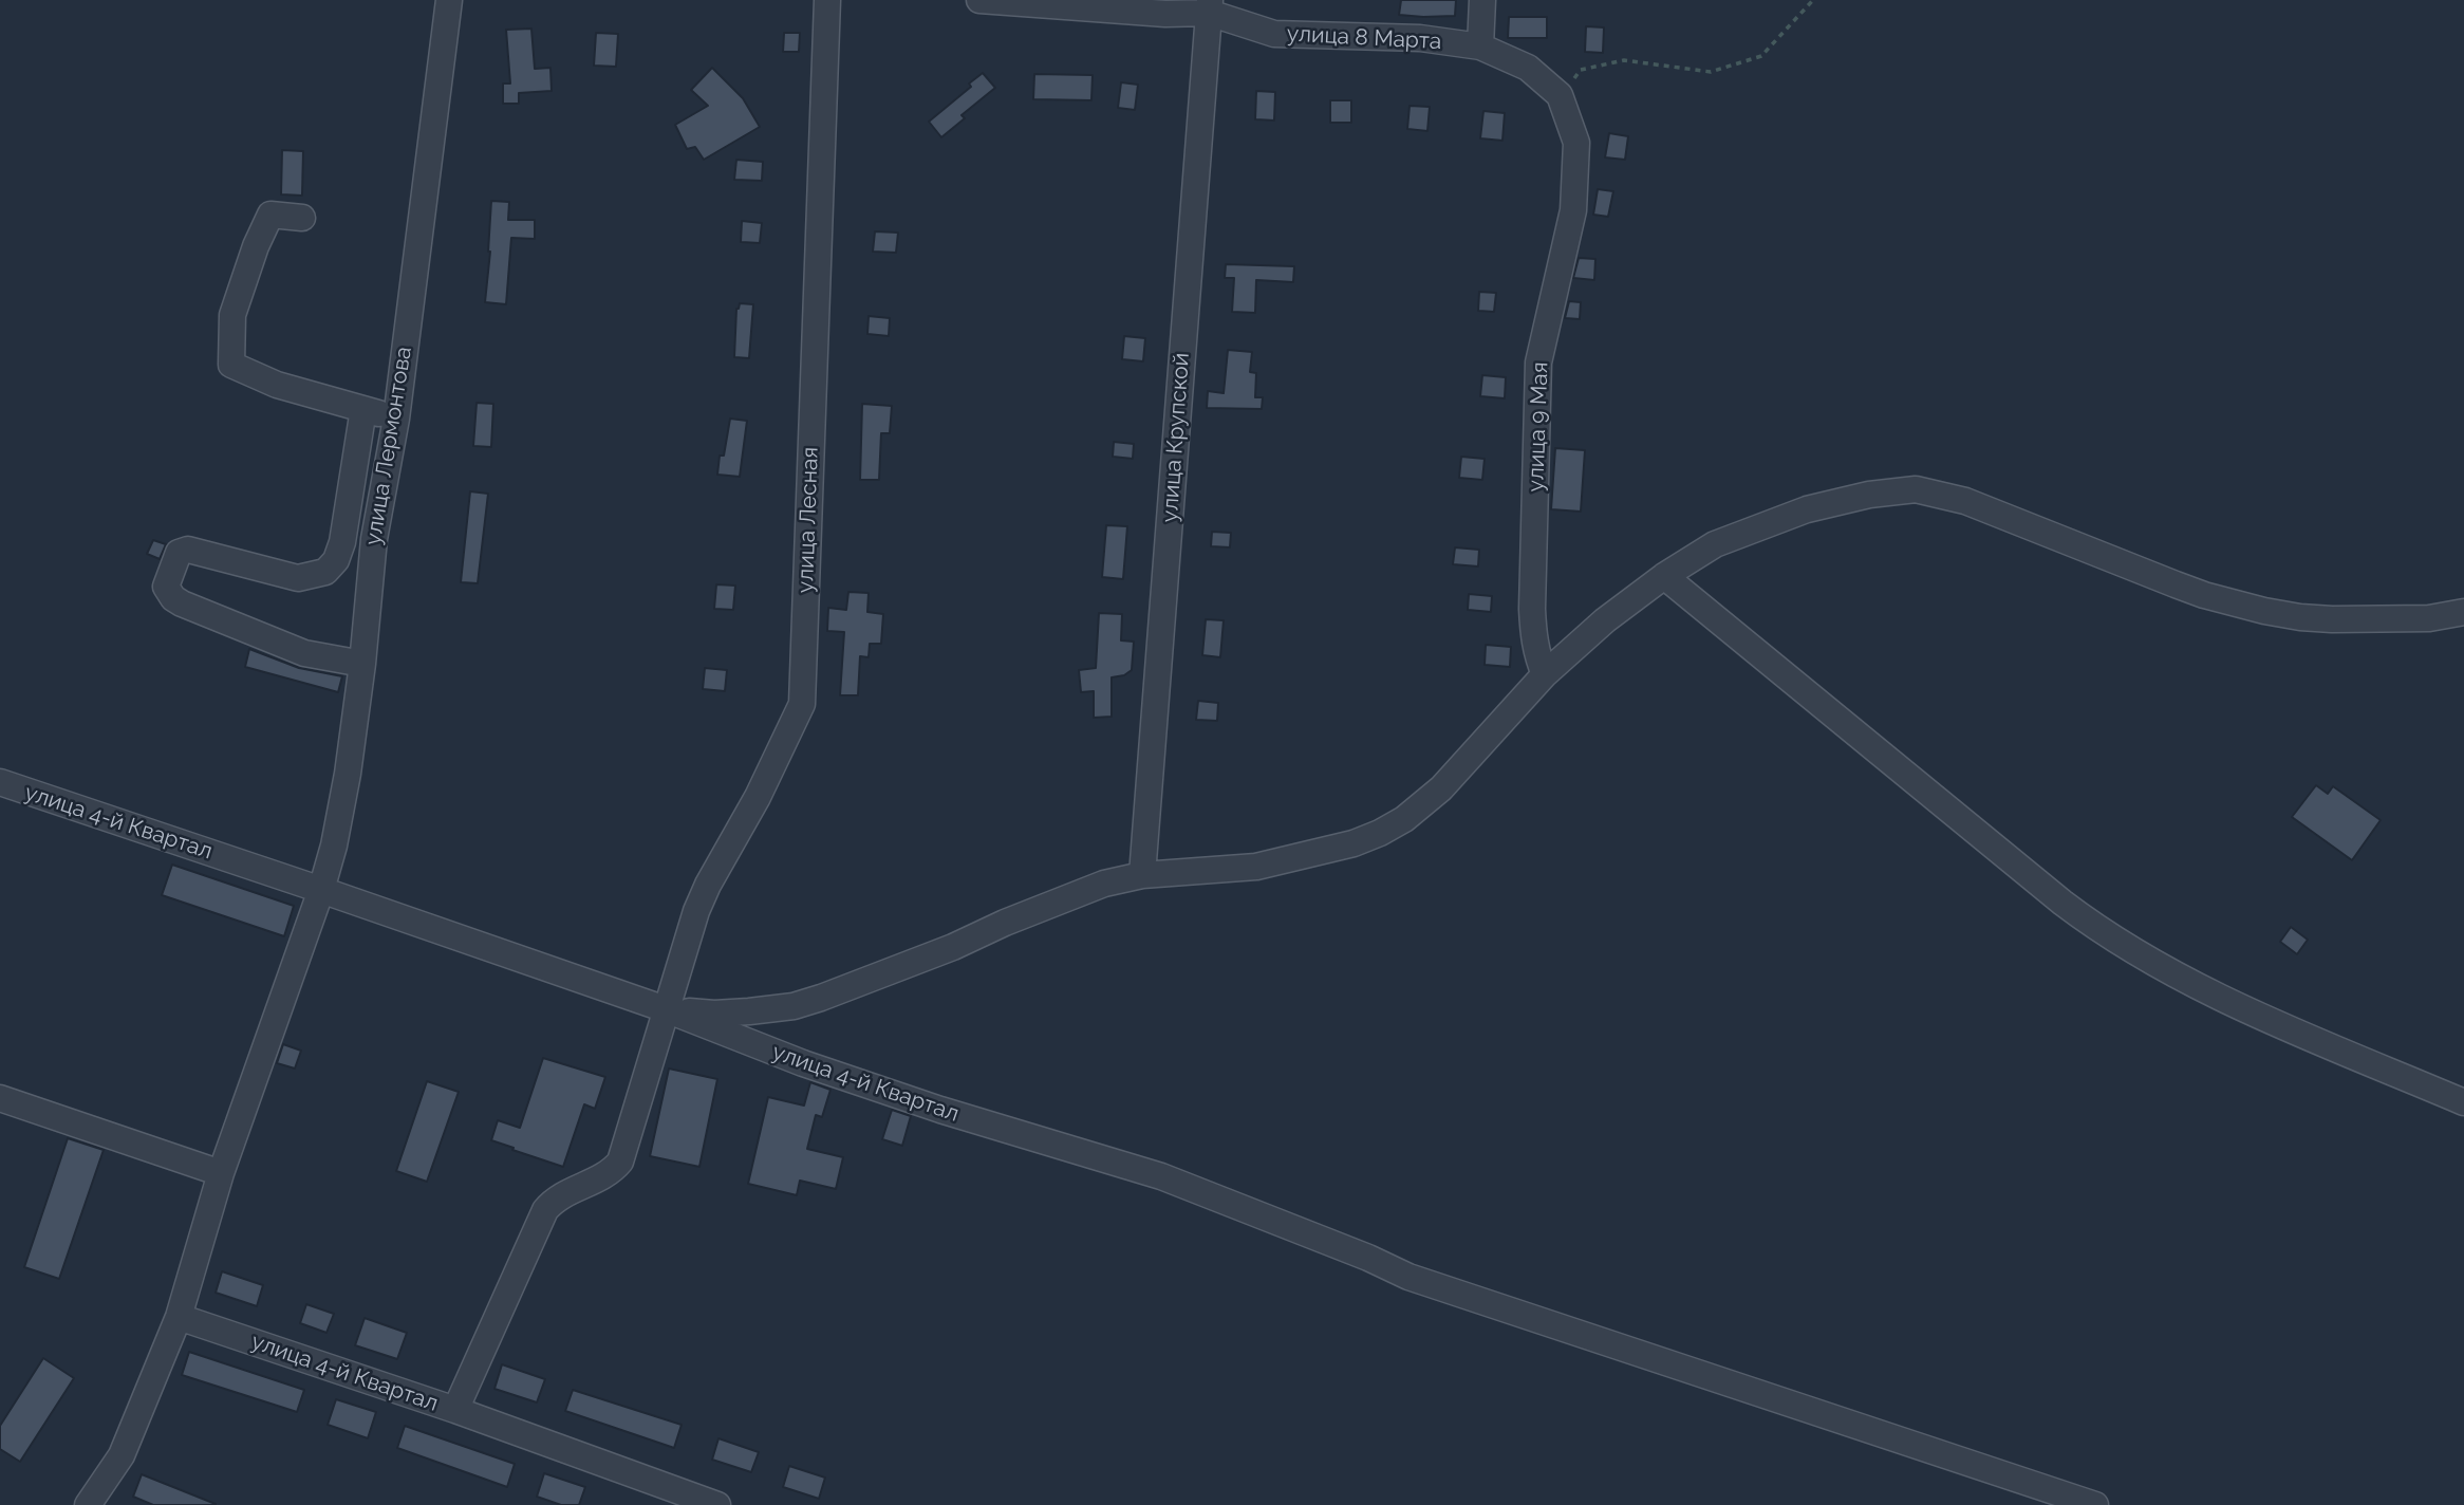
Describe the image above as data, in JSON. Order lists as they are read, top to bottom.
{
  "streets": {
    "street": [
      "улица 8 Марта",
      "улица 9 Мая",
      "улица Крупской",
      "улица Лермонтова",
      "улица Лесная",
      "улица 4-й Квартал"
    ]
  },
  "crossings": [
    ["улица 8 Марта", "улица 9 Мая"],
    ["улица 8 Марта", "улица Крупской"],
    ["улица Лермонтова", "улица 4-й Квартал"],
    ["улица Лесная", "улица 4-й Квартал"]
  ]
}
